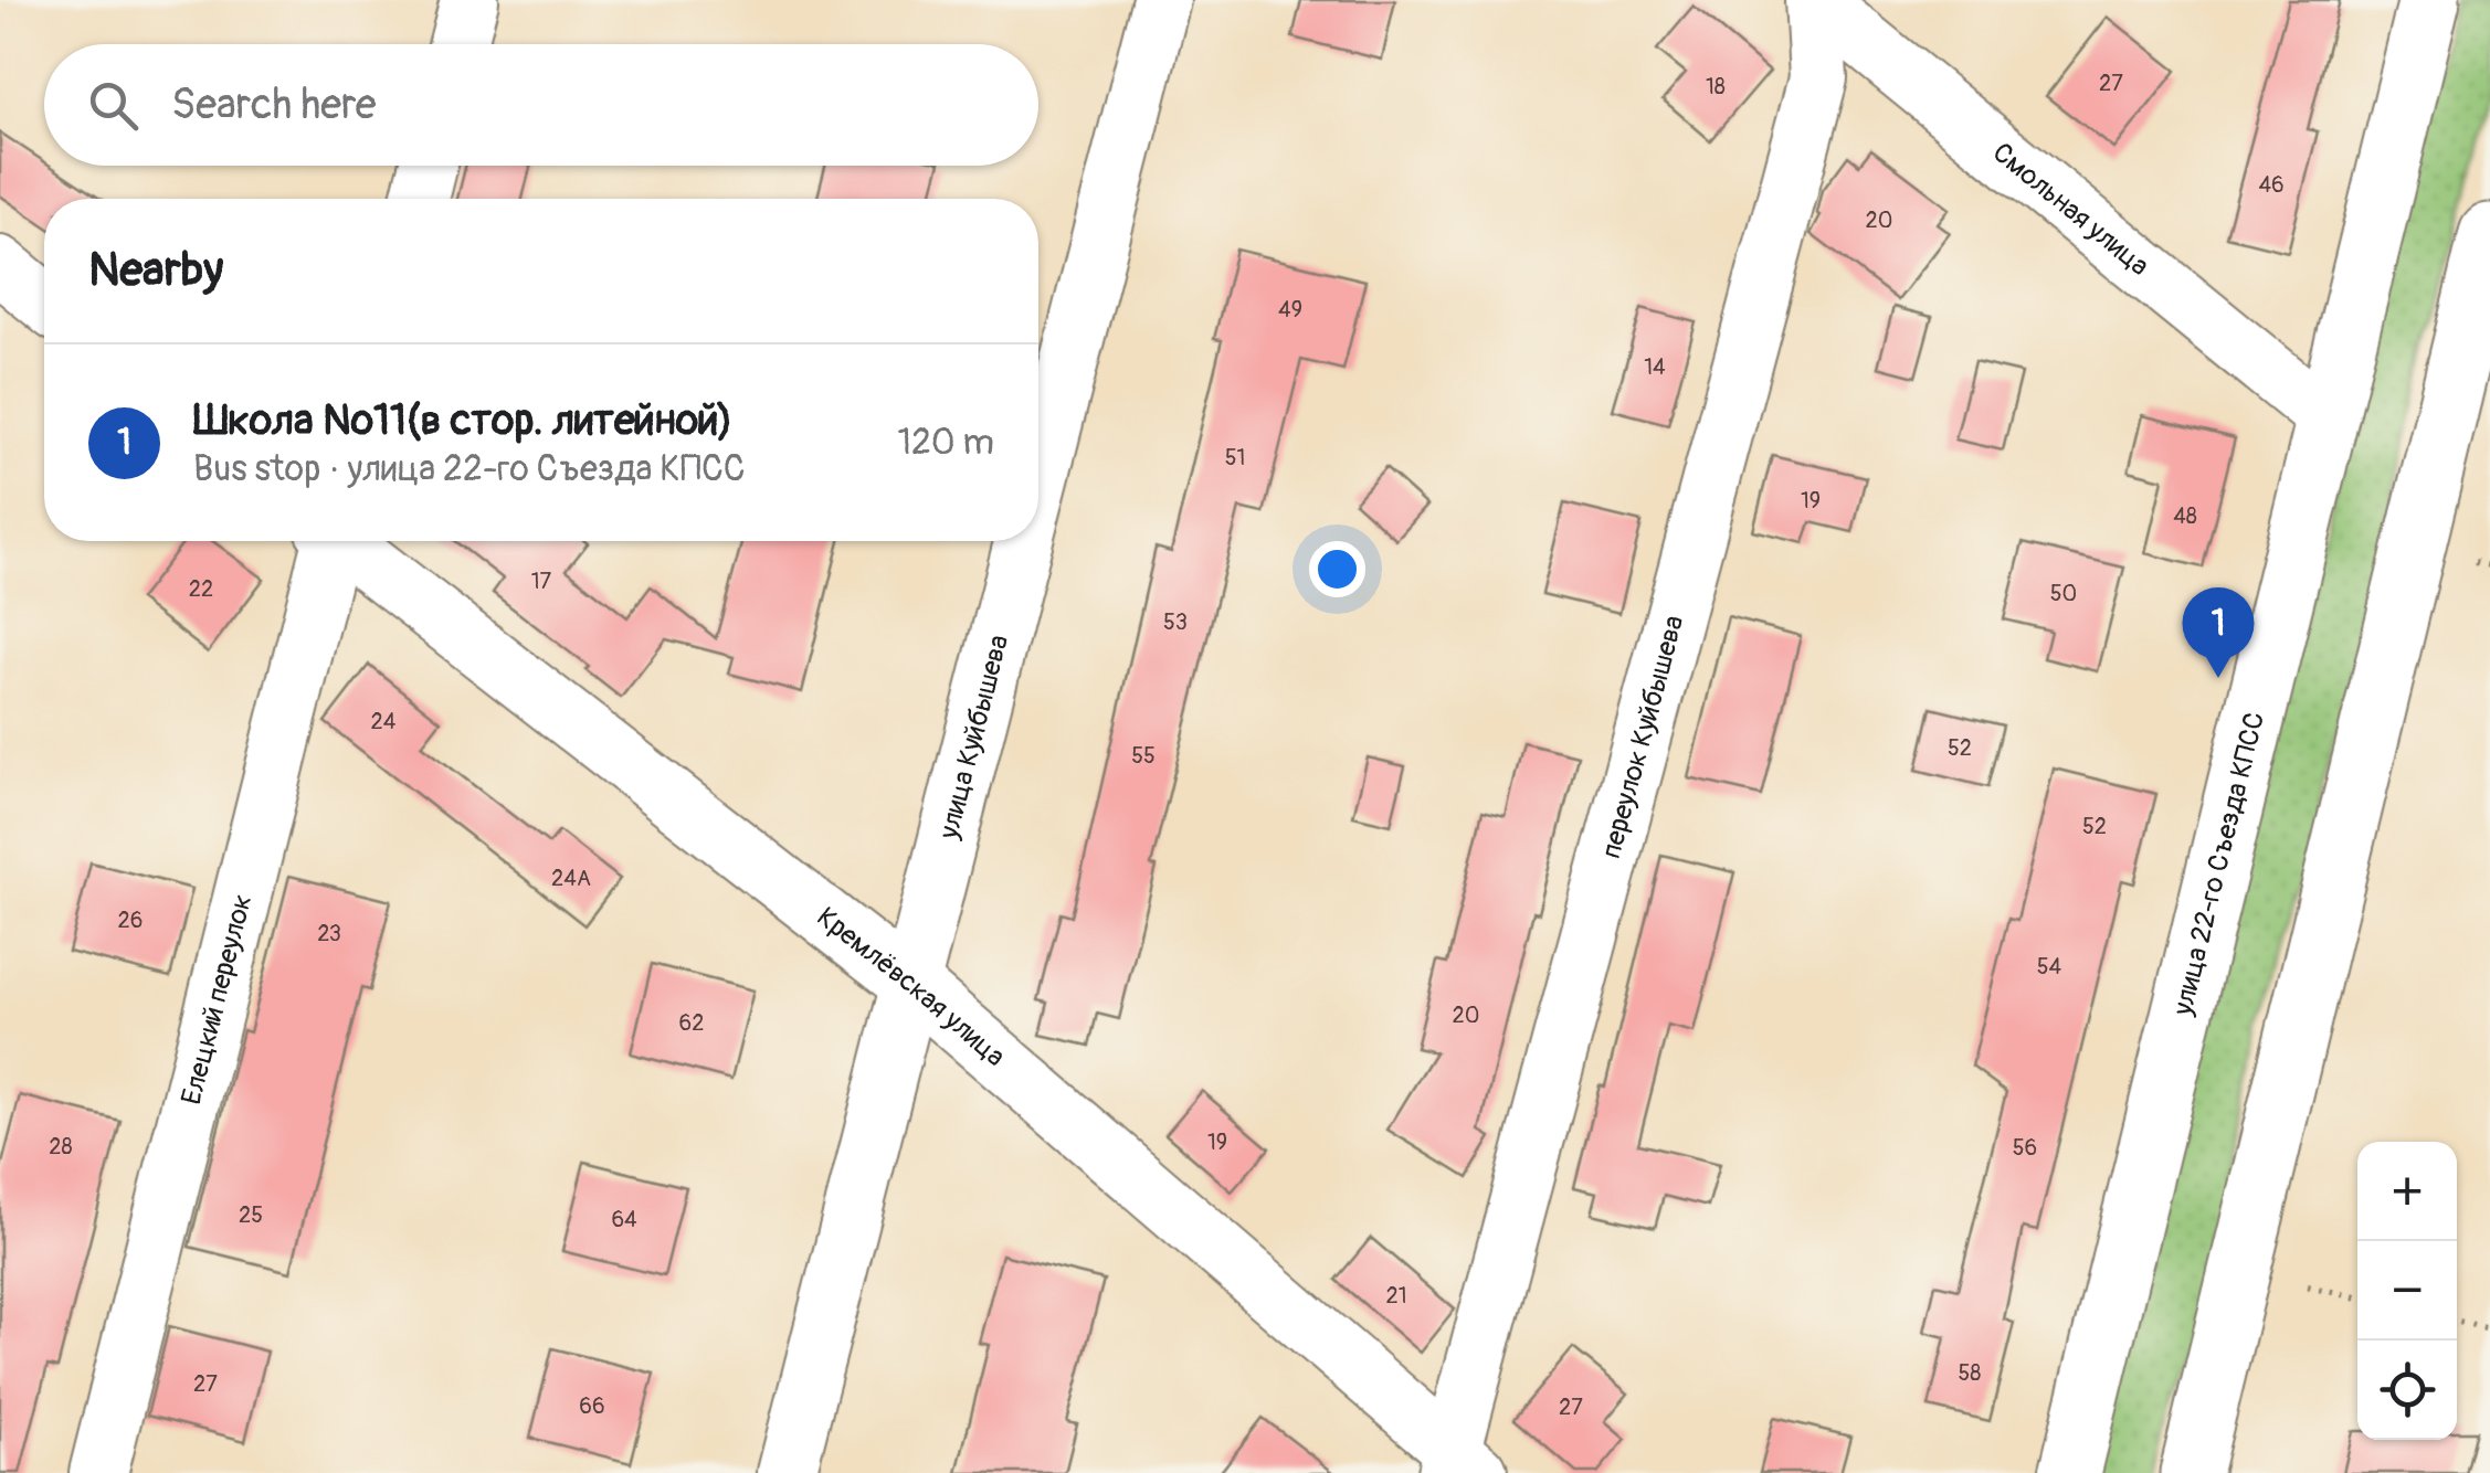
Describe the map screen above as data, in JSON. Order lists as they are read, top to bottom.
{
  "streets": {
    "main road": ["улица 22-го Съезда КПСС"],
    "street": [
      "Смольная улица",
      "улица Куйбышева",
      "переулок Куйбышева",
      "Кремлёвская улица",
      "Елецкий переулок"
    ]
  },
  "crossings": [
    ["Смольная улица", "переулок Куйбышева"],
    ["Смольная улица", "улица 22-го Съезда КПСС"],
    ["улица Куйбышева", "Кремлёвская улица"],
    ["переулок Куйбышева", "Кремлёвская улица"]
  ],
  "house_numbers": [
    "27",
    "18",
    "46",
    "20",
    "49",
    "14",
    "51",
    "19",
    "48",
    "17",
    "22",
    "50",
    "53",
    "24",
    "52",
    "55",
    "52",
    "24А",
    "26",
    "23",
    "54",
    "20",
    "62",
    "19",
    "28",
    "56",
    "25",
    "64",
    "21",
    "58",
    "27",
    "66",
    "27"
  ],
  "page": {
    "search": "Search here",
    "heading": "Nearby",
    "list": [
      {
        "mark": "1",
        "name": "Школа №11(в стор. литейной)",
        "note": "Bus stop · улица 22-го Съезда КПСС",
        "value": "120 m"
      }
    ],
    "pins": "1",
    "map_buttons": ["+", "−"]
  }
}
